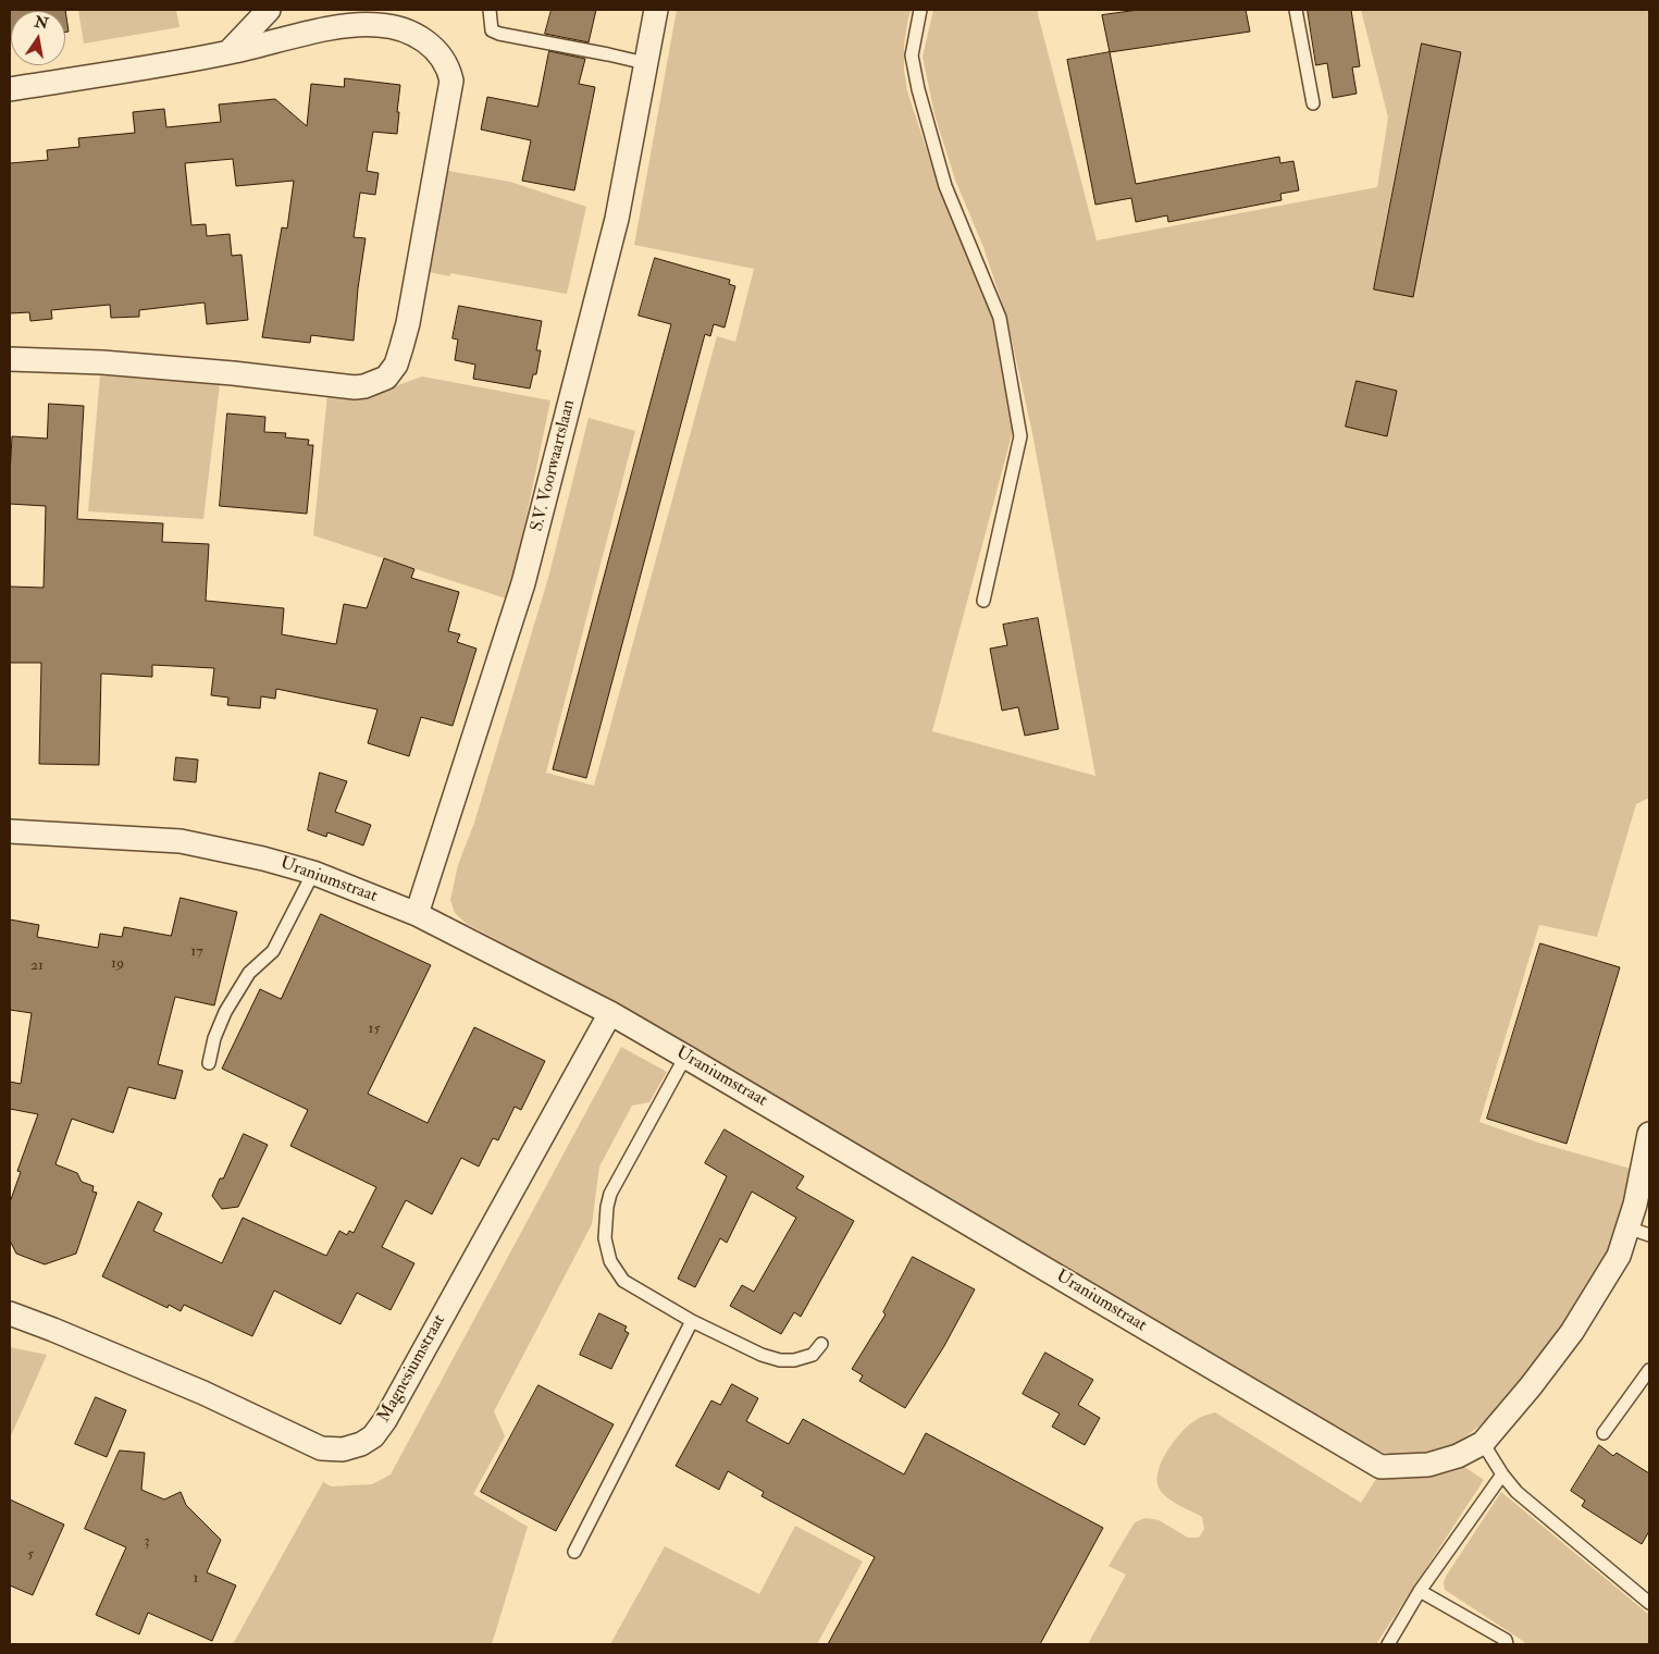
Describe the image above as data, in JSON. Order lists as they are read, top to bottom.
{
  "streets": {
    "street": ["S.V. Voorwaartslaan", "Uraniumstraat", "Magnesiumstraat"]
  },
  "crossings": [
    ["S.V. Voorwaartslaan", "Uraniumstraat"],
    ["Uraniumstraat", "Magnesiumstraat"]
  ],
  "house_numbers": [
    "17",
    "19",
    "21",
    "15",
    "3",
    "5",
    "1"
  ],
  "north": "top"
}
